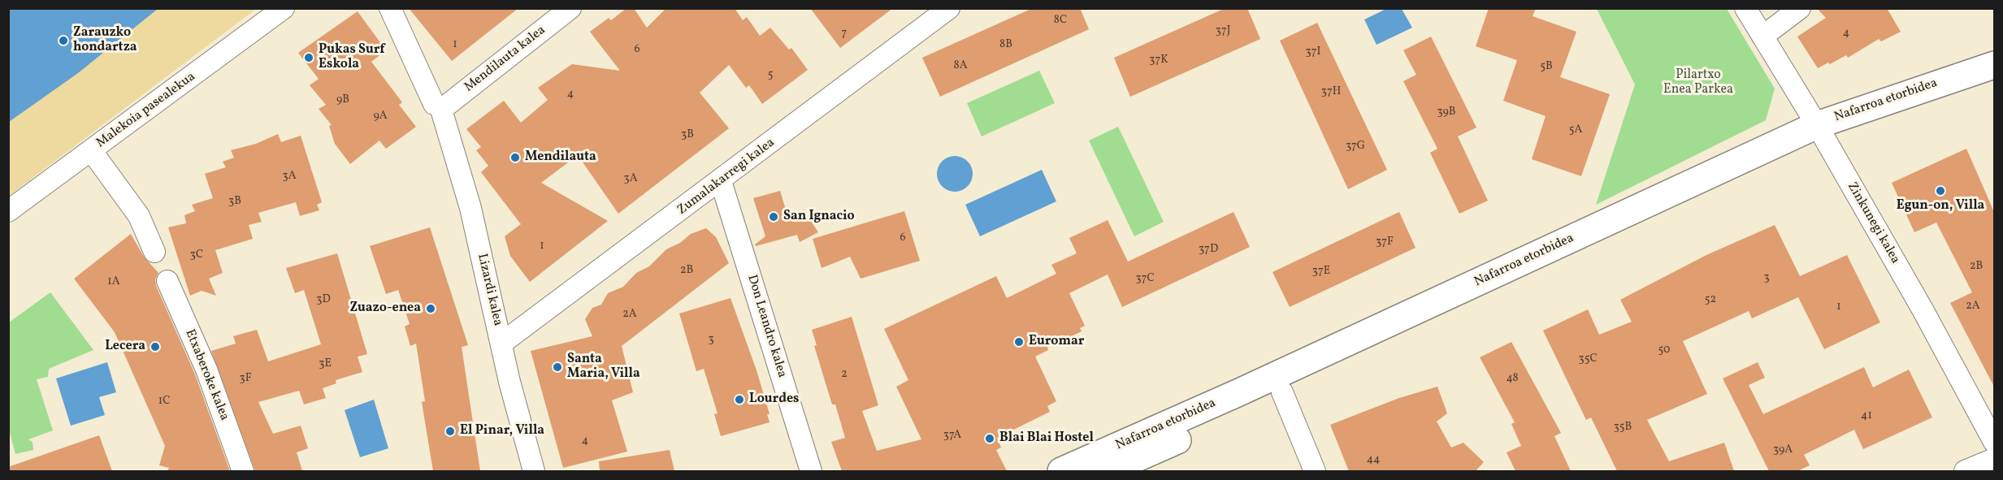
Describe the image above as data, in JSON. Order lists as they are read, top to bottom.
{
  "streets": {
    "highway": ["Nafarroa etorbidea"],
    "street": [
      "Mendilauta kalea",
      "Malekoia pasealekua",
      "Zumalakarregi kalea",
      "Zinkunegi kalea",
      "Lizardi kalea",
      "Don Leandro kalea",
      "Etxaberoke kalea"
    ]
  },
  "crossings": [
    ["Mendilauta kalea", "Lizardi kalea"],
    ["Nafarroa etorbidea", "Zinkunegi kalea"],
    ["Zumalakarregi kalea", "Lizardi kalea"],
    ["Zumalakarregi kalea", "Don Leandro kalea"]
  ],
  "parks": ["Pilartxo Enea Parkea"],
  "places": [
    "Zarauzko hondartza",
    "Pukas Surf Eskola",
    "Mendilauta",
    "Egun-on, Villa",
    "San Ignacio",
    "Zuazo-enea",
    "Euromar",
    "Lecera",
    "Santa Maria, Villa",
    "Lourdes",
    "El Pinar, Villa",
    "Blai Blai Hostel"
  ],
  "house_numbers": [
    "8C",
    "37J",
    "7",
    "4",
    "1",
    "8B",
    "6",
    "37I",
    "37K",
    "8A",
    "5B",
    "5",
    "37H",
    "4",
    "9B",
    "39B",
    "9A",
    "5A",
    "3B",
    "37G",
    "3A",
    "3A",
    "3B",
    "6",
    "37F",
    "1",
    "37D",
    "3C",
    "2B",
    "2B",
    "37E",
    "3",
    "37C",
    "1A",
    "3D",
    "52",
    "2A",
    "1",
    "2A",
    "3",
    "50",
    "35C",
    "3E",
    "2",
    "3F",
    "48",
    "1C",
    "41",
    "35B",
    "37A",
    "4",
    "39A",
    "44"
  ]
}
